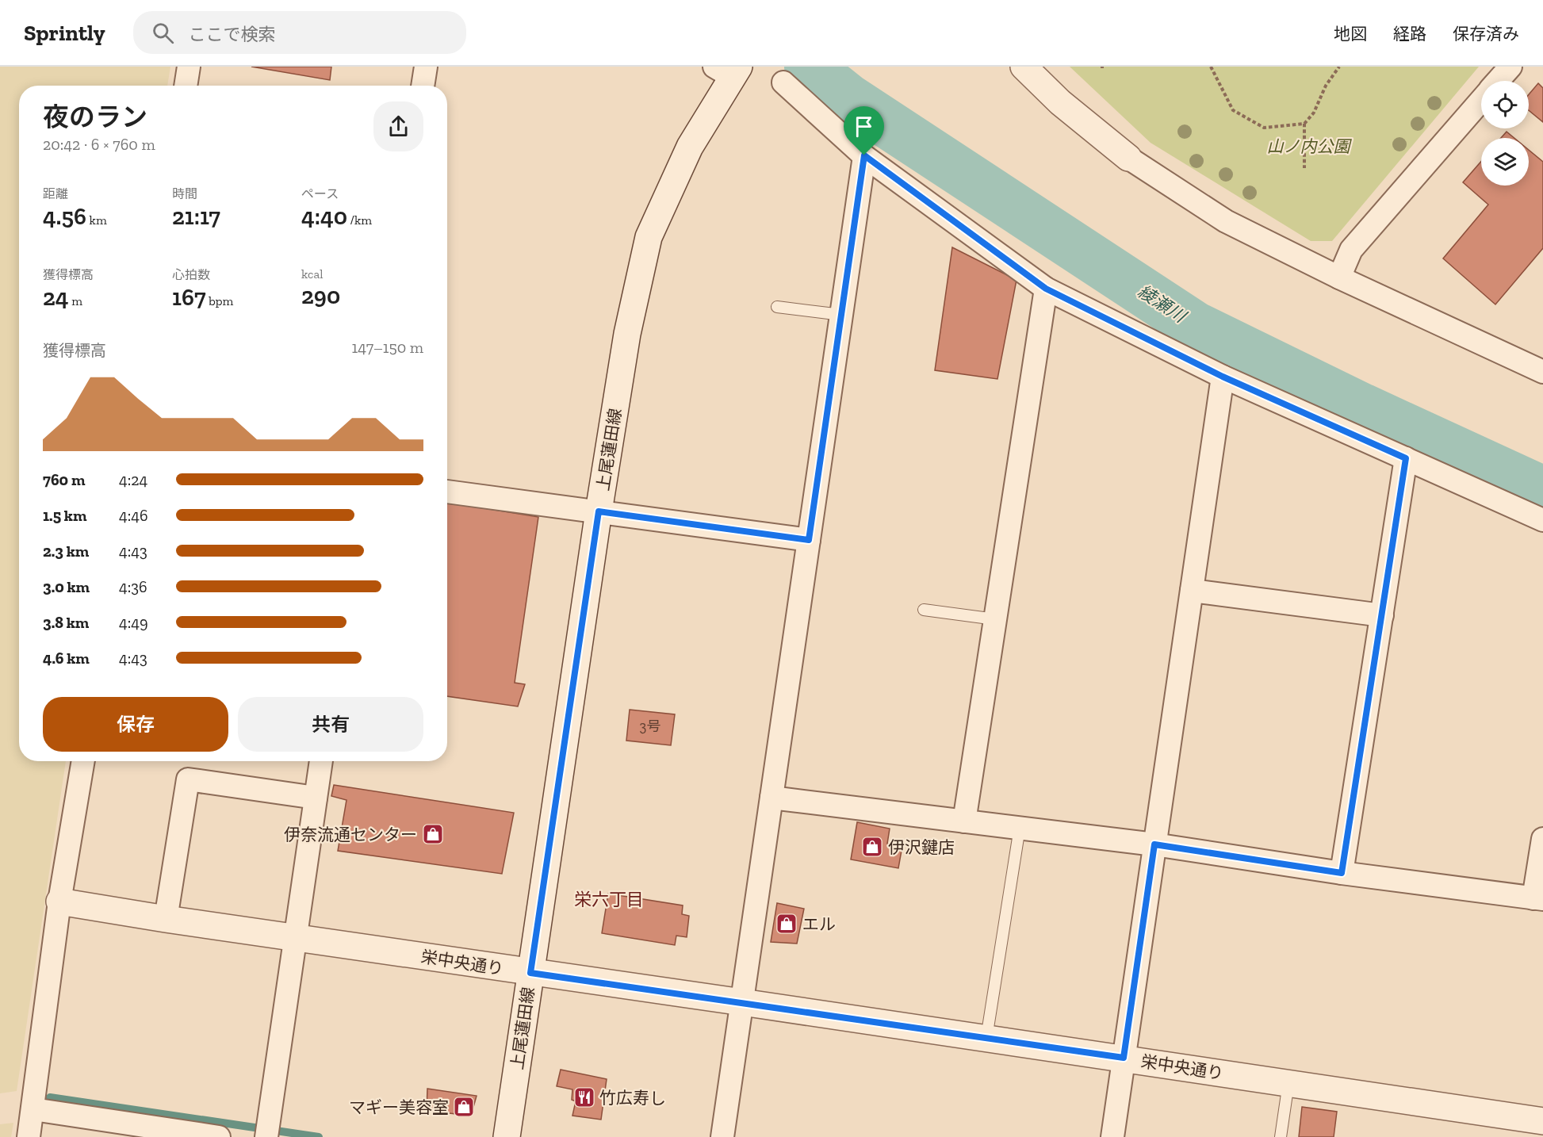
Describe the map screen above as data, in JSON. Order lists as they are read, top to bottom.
{
  "streets": {
    "street": ["上尾蓮田線", "栄中央通り"]
  },
  "crossings": [
    ["上尾蓮田線", "栄中央通り"]
  ],
  "districts": ["栄六丁目"],
  "water": ["綾瀬川"],
  "parks": ["山ノ内公園"],
  "places": {
    "shop": [
      "伊奈流通センター",
      "伊沢鍵店",
      "エル",
      "マギー美容室"
    ],
    "restaurant": ["竹広寿し"]
  },
  "house_numbers": ["3号"],
  "page": {
    "header": "Sprintly",
    "search": "ここで検索",
    "nav": ["地図", "経路", "保存済み"],
    "heading": ["夜のラン", "20:42 · 6 × 760 m"],
    "stats": [
      ["距離", "4.56 km"],
      ["時間", "21:17"],
      ["ペース", "4:40 /km"],
      ["獲得標高", "24 m"],
      ["心拍数", "167 bpm"],
      ["kcal", "290"]
    ],
    "chart": ["獲得標高", "147–150 m"],
    "list": [
      {
        "name": "760 m",
        "note": "4:24"
      },
      {
        "name": "1.5 km",
        "note": "4:46"
      },
      {
        "name": "2.3 km",
        "note": "4:43"
      },
      {
        "name": "3.0 km",
        "note": "4:36"
      },
      {
        "name": "3.8 km",
        "note": "4:49"
      },
      {
        "name": "4.6 km",
        "note": "4:43"
      }
    ],
    "buttons": ["保存", "共有"]
  }
}
